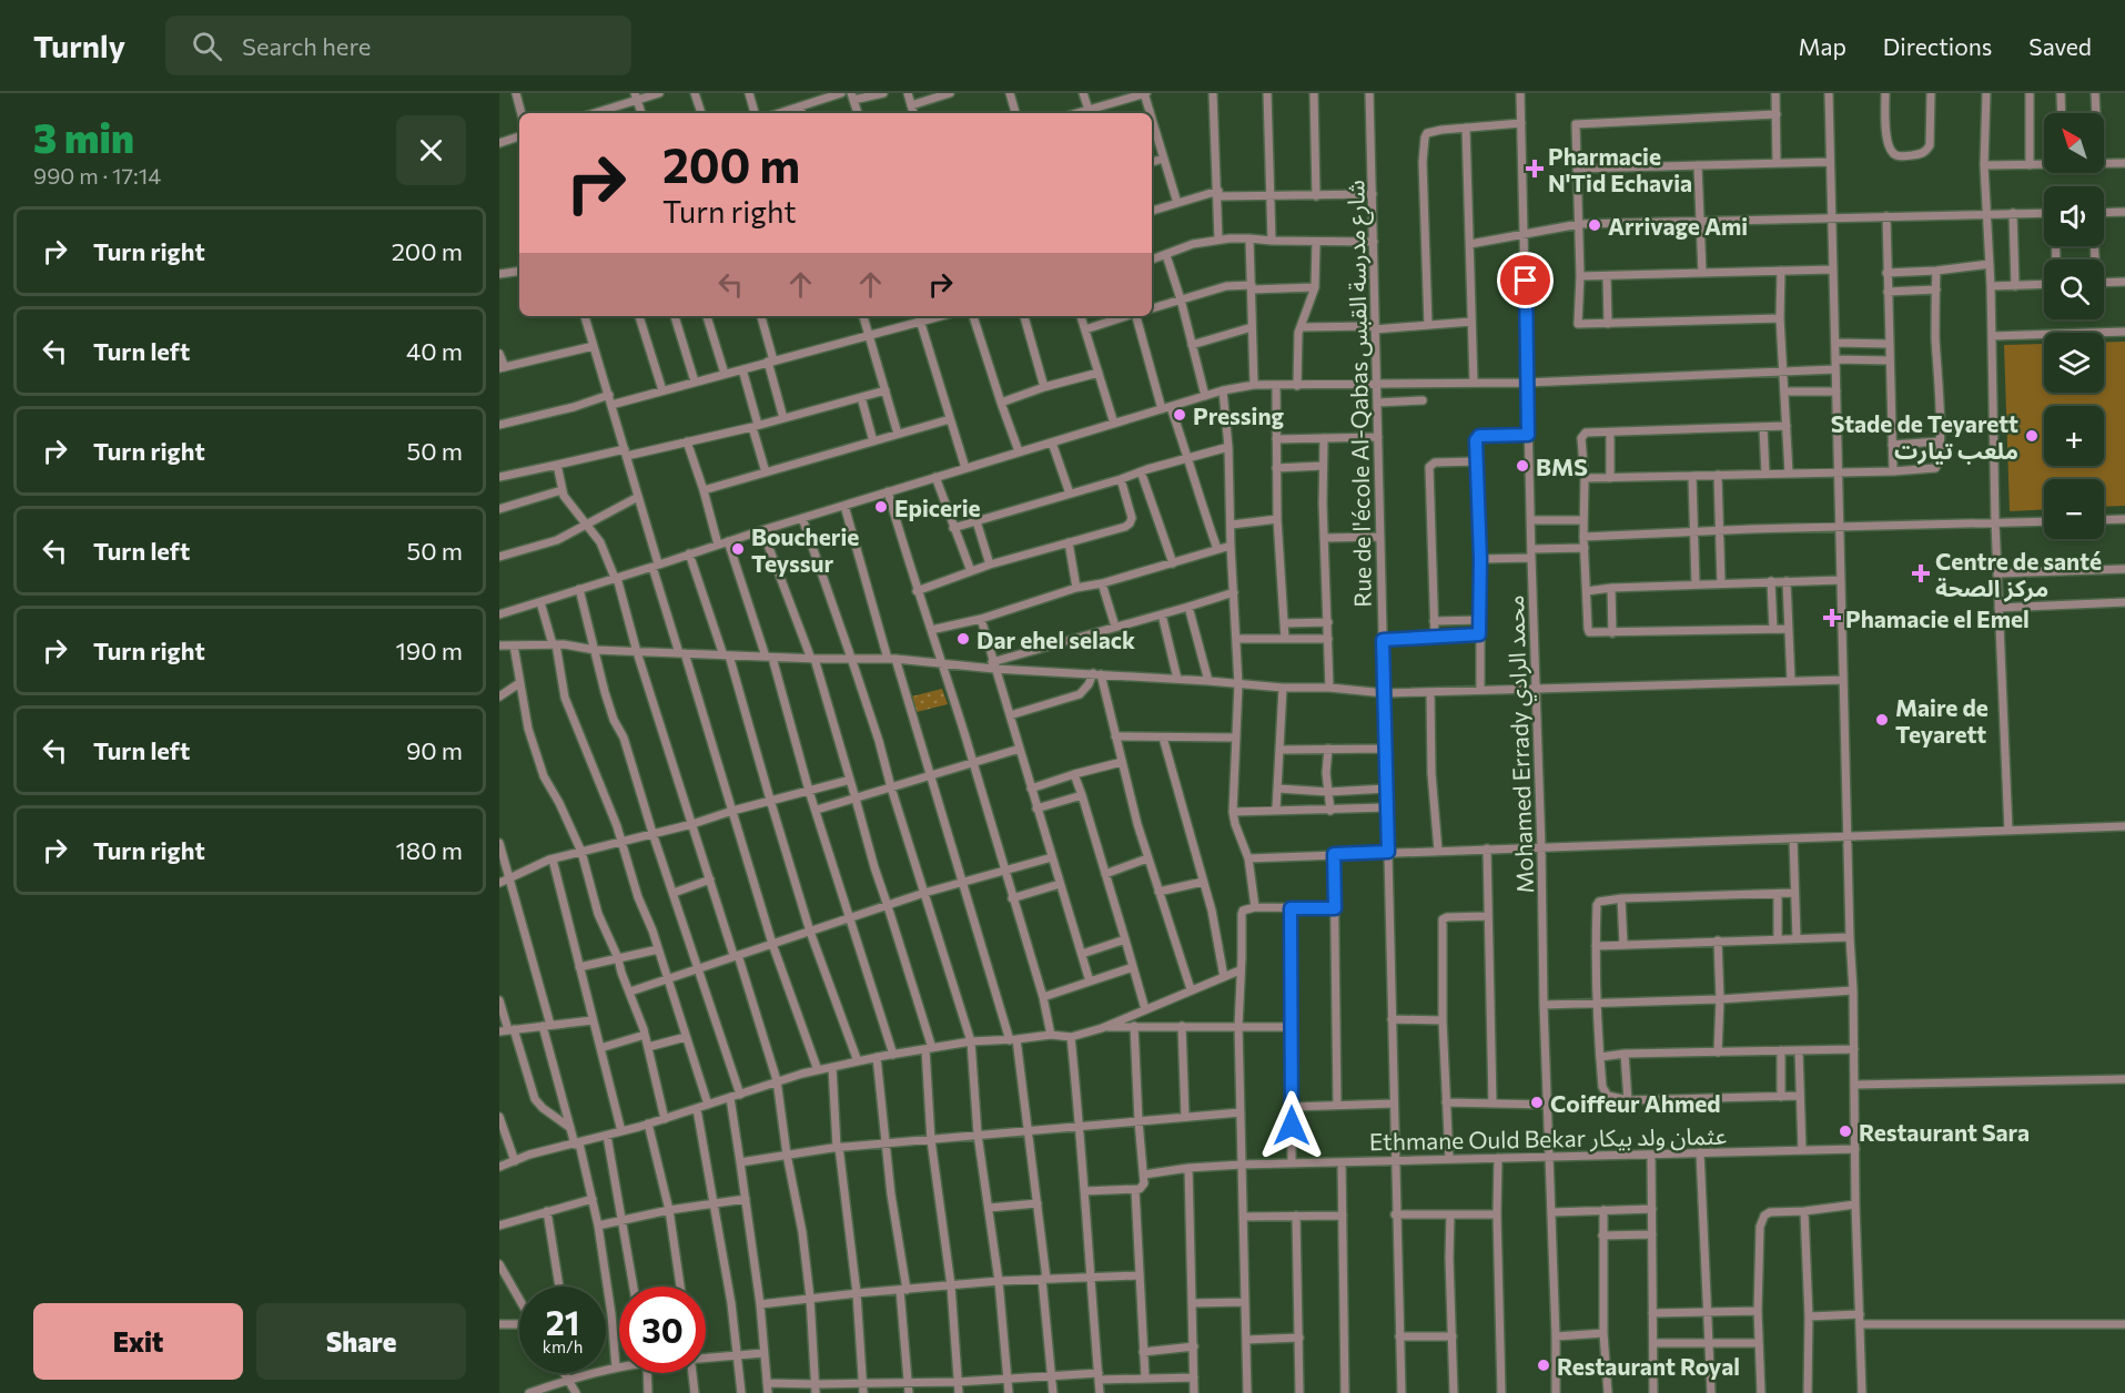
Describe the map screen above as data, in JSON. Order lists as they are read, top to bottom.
{
  "streets": {
    "street": ["Rue de l'école Al-Qabas شارع مدرسة القبس", "Mohamed Errady محمد الرادي", "Ethmane Ould Bekar عثمان ولد بيكار"]
  },
  "crossings": [
    ["Rue de l'école Al-Qabas شارع مدرسة القبس", "Ethmane Ould Bekar عثمان ولد بيكار"],
    ["Mohamed Errady محمد الرادي", "Ethmane Ould Bekar عثمان ولد بيكار"]
  ],
  "places": {
    "health": ["Pharmacie N'Tid Echavia", "Centre de santé مركز الصحة", "Phamacie el Emel"],
    "other": [
      "Arrivage Ami",
      "Pressing",
      "Stade de Teyarett ملعب تيارت",
      "BMS",
      "Epicerie",
      "Boucherie Teyssur",
      "Dar ehel selack",
      "Maire de Teyarett",
      "Coiffeur Ahmed",
      "Restaurant Sara",
      "Restaurant Royal"
    ]
  },
  "north": "top left",
  "page": {
    "header": "Turnly",
    "search": "Search here",
    "nav": ["Map", "Directions", "Saved"],
    "heading": ["3 min", "990 m · 17:14"],
    "map_buttons": ["+", "−"],
    "turn": ["200 m", "Turn right"],
    "list": [
      {
        "name": "Turn right",
        "value": "200 m"
      },
      {
        "name": "Turn left",
        "value": "40 m"
      },
      {
        "name": "Turn right",
        "value": "50 m"
      },
      {
        "name": "Turn left",
        "value": "50 m"
      },
      {
        "name": "Turn right",
        "value": "190 m"
      },
      {
        "name": "Turn left",
        "value": "90 m"
      },
      {
        "name": "Turn right",
        "value": "180 m"
      }
    ],
    "speed": "21 km/h",
    "limit": "30",
    "buttons": ["Exit", "Share"]
  }
}
